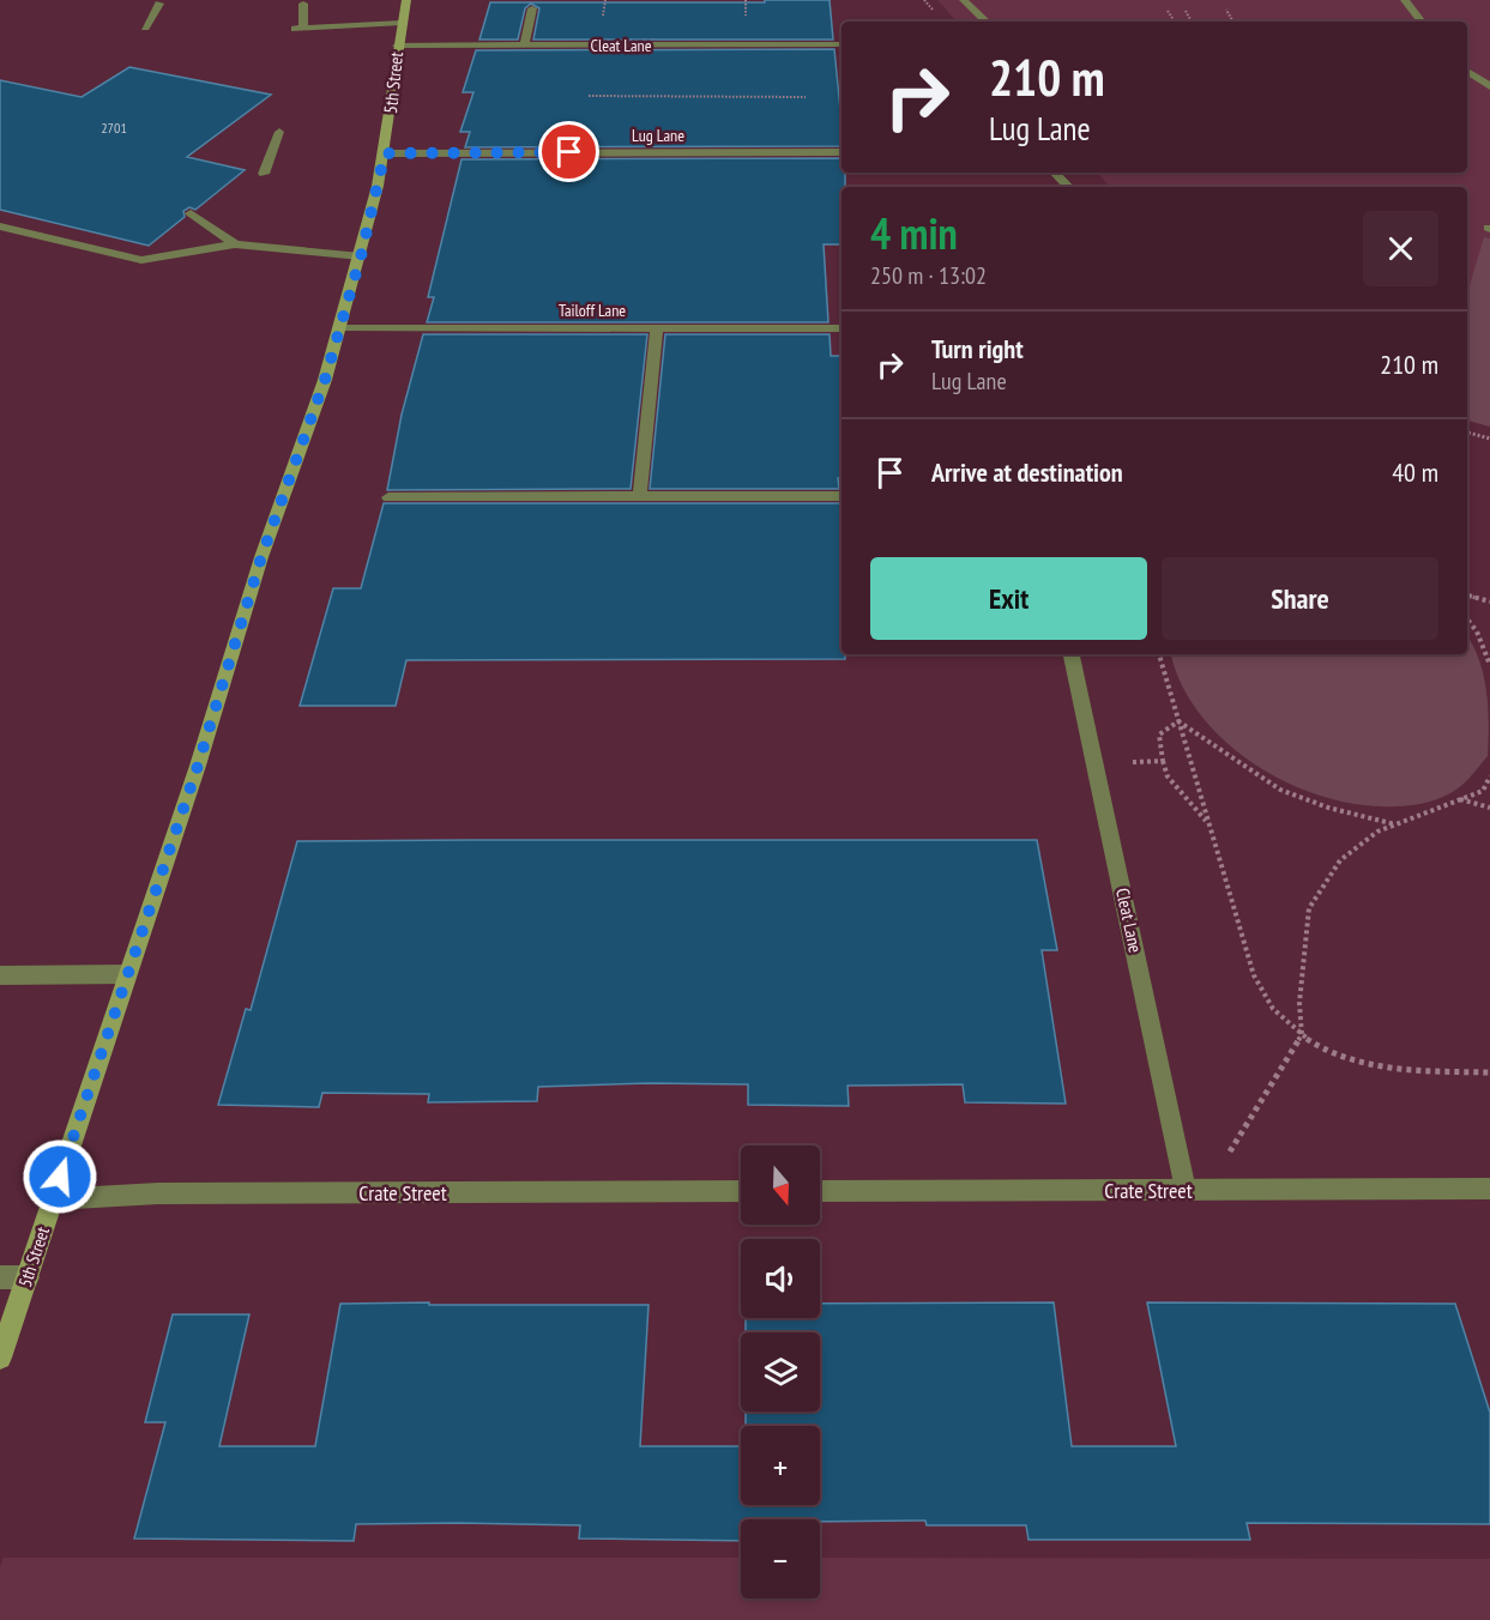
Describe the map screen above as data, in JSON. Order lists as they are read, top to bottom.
{
  "streets": {
    "street": [
      "Cleat Lane",
      "5th Street",
      "Lug Lane",
      "Tailoff Lane",
      "Crate Street"
    ]
  },
  "crossings": [
    ["Cleat Lane", "5th Street"],
    ["Cleat Lane", "Crate Street"],
    ["5th Street", "Lug Lane"],
    ["5th Street", "Tailoff Lane"],
    ["5th Street", "Crate Street"]
  ],
  "house_numbers": ["2701"],
  "north": "bottom",
  "page": {
    "turn": ["210 m", "Lug Lane"],
    "heading": ["4 min", "250 m · 13:02"],
    "list": [
      {
        "name": "Turn right",
        "note": "Lug Lane",
        "value": "210 m"
      },
      {
        "name": "Arrive at destination",
        "value": "40 m"
      }
    ],
    "buttons": ["Exit", "Share"],
    "map_buttons": ["+", "−"]
  }
}
